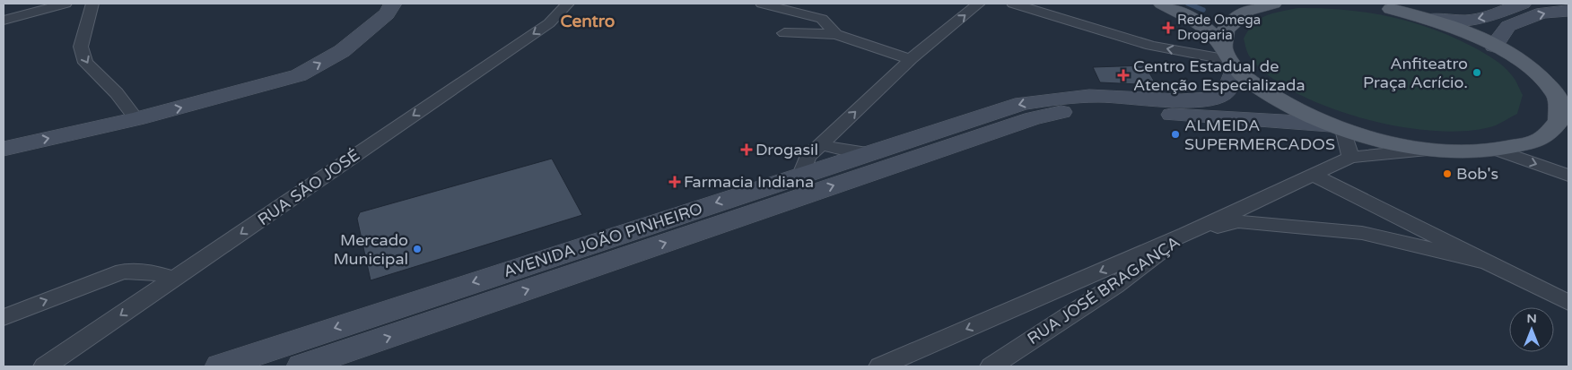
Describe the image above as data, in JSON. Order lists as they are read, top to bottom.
{
  "streets": {
    "main road": ["AVENIDA JOÃO PINHEIRO"],
    "street": ["RUA SÃO JOSÉ", "RUA JOSÉ BRAGANÇA"]
  },
  "one_way": ["RUA SÃO JOSÉ"],
  "districts": ["Centro"],
  "places": {
    "health": [
      "Rede Omega Drogaria",
      "Centro Estadual de Atenção Especializada",
      "Drogasil",
      "Farmacia Indiana"
    ],
    "other": [
      "Anfiteatro Praça Acrício.",
      "ALMEIDA SUPERMERCADOS",
      "Bob's",
      "Mercado Municipal"
    ]
  },
  "north": "top"
}
